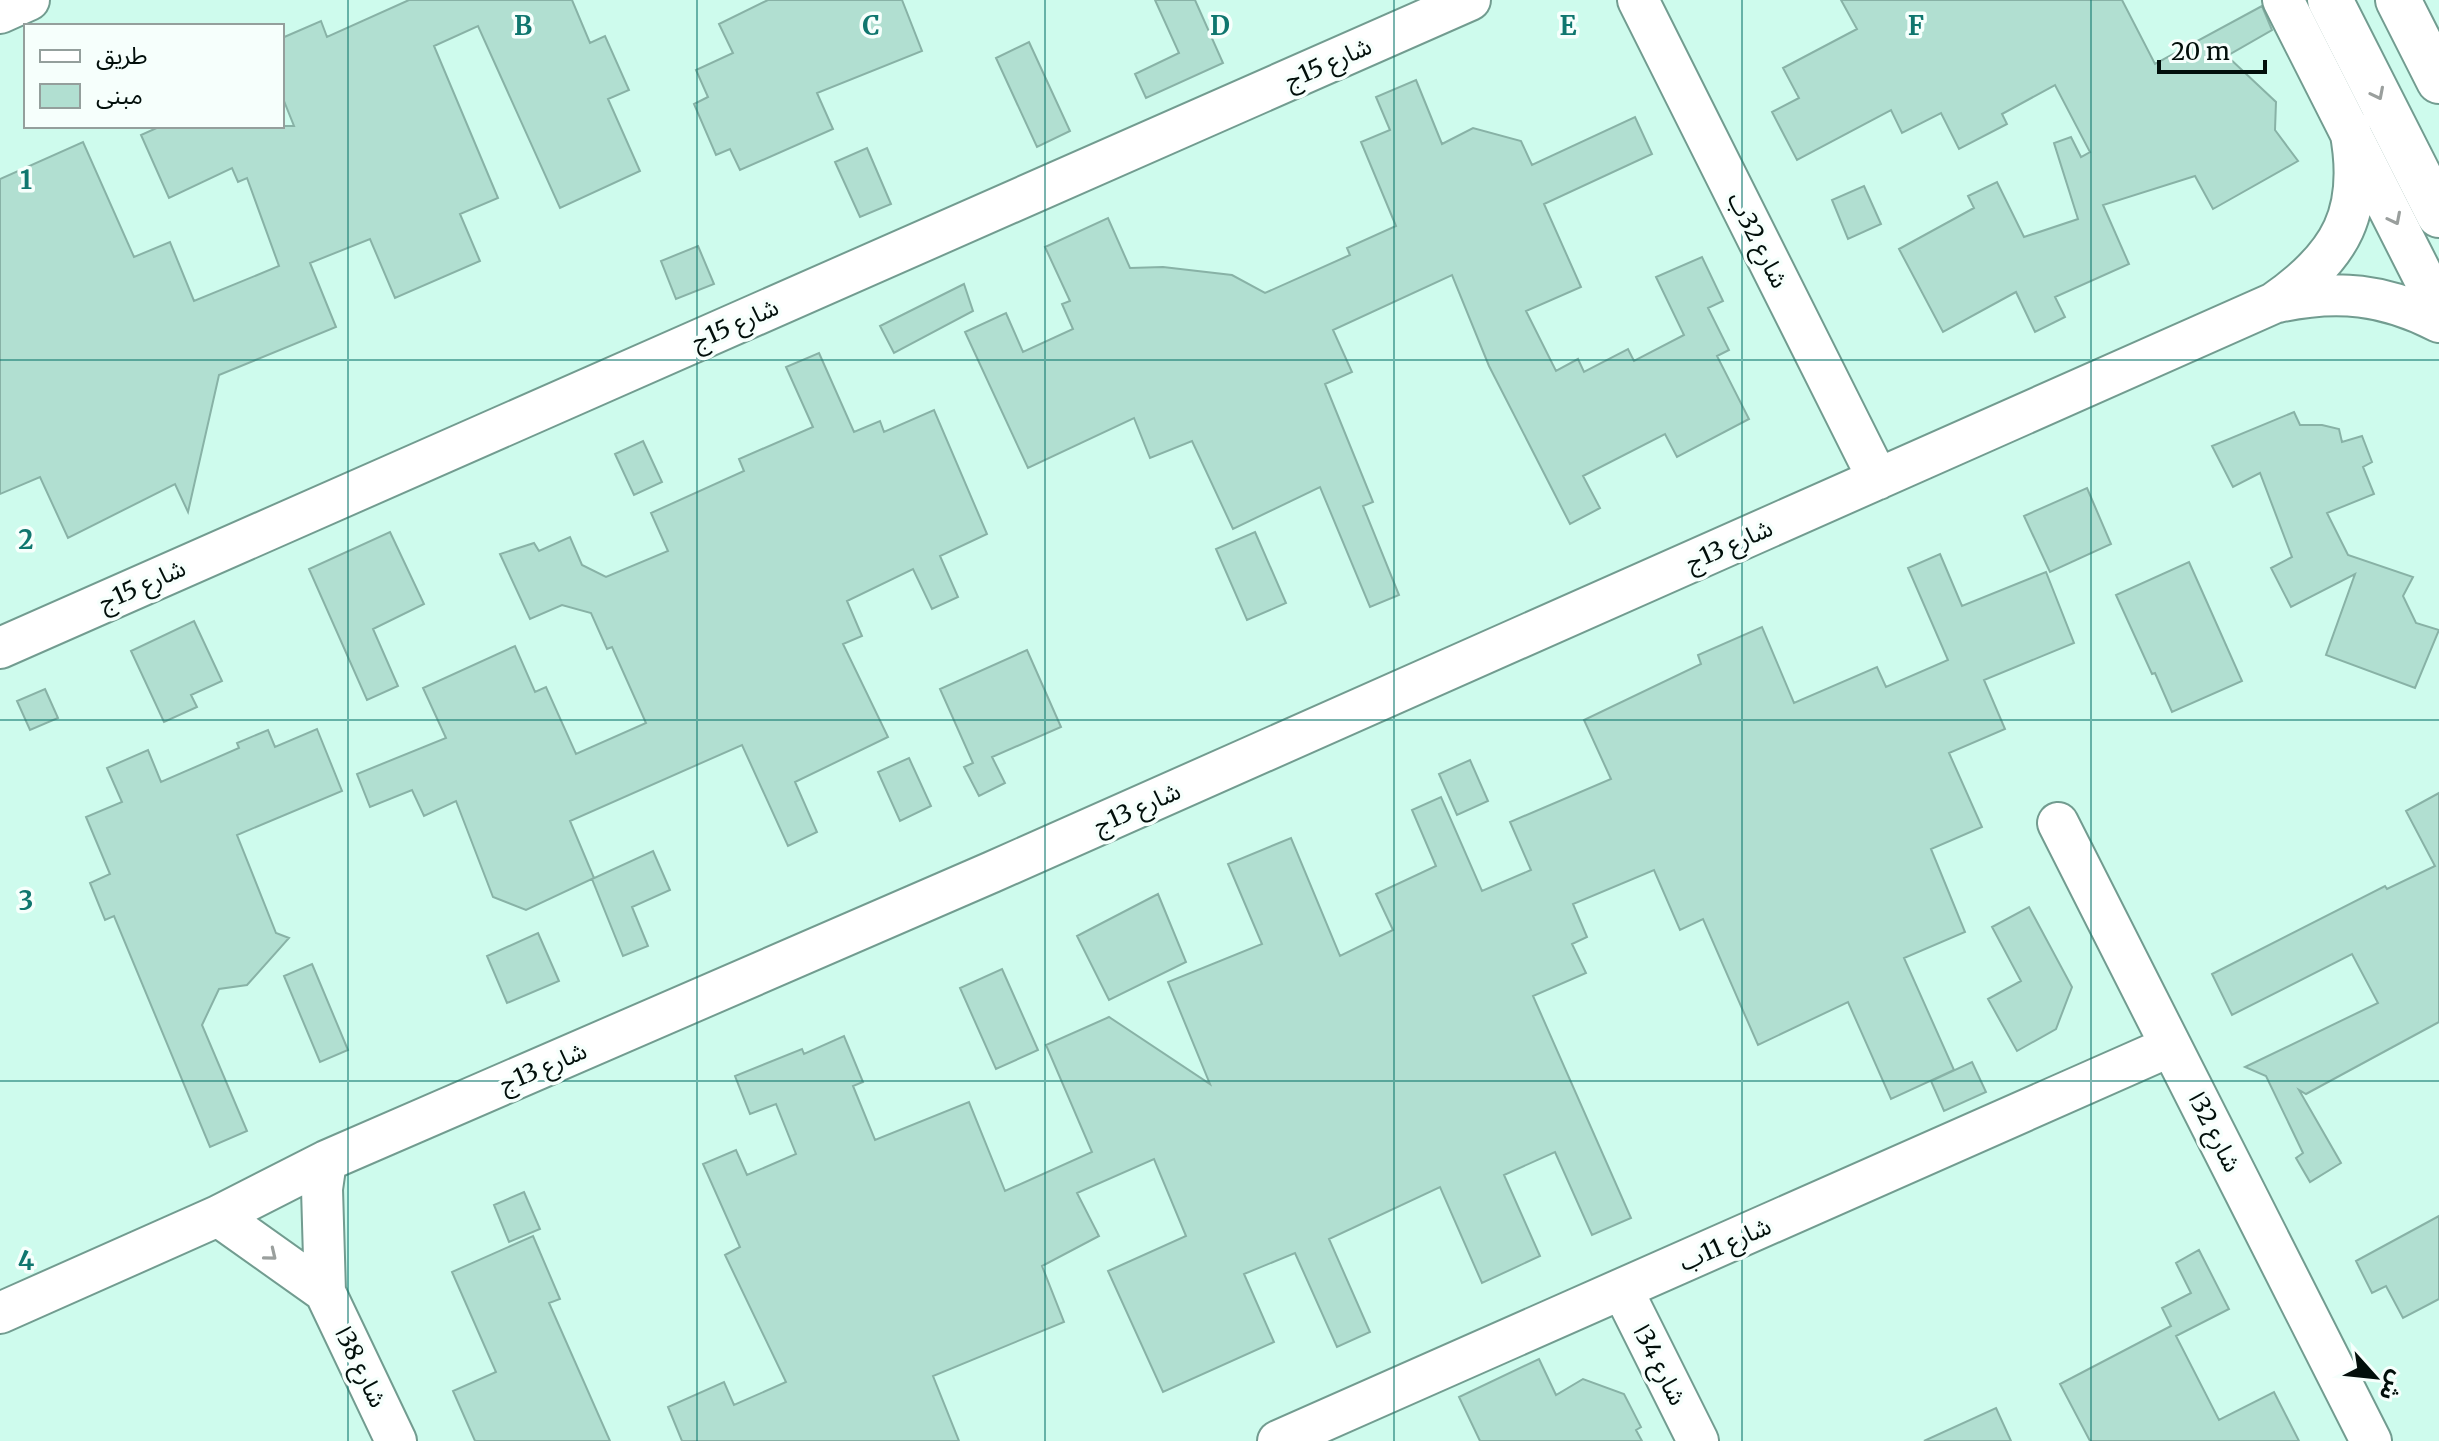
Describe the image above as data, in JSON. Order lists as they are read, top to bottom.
{
  "streets": {
    "street": [
      "شارع 15ج",
      "شارع 32ب",
      "شارع 13ج",
      "شارع 32ا",
      "شارع 11ب",
      "شارع 34ا",
      "شارع 38ا"
    ]
  },
  "crossings": [
    ["شارع 32ب", "شارع 13ج"],
    ["شارع 13ج", "شارع 38ا"],
    ["شارع 32ا", "شارع 11ب"],
    ["شارع 11ب", "شارع 34ا"]
  ],
  "legend": ["طريق", "مبنى"],
  "scale_bar": "20 m",
  "north": "bottom right",
  "grid": {
    "columns": [
      "B",
      "C",
      "D",
      "E",
      "F"
    ],
    "rows": [
      "1",
      "2",
      "3",
      "4"
    ]
  }
}
